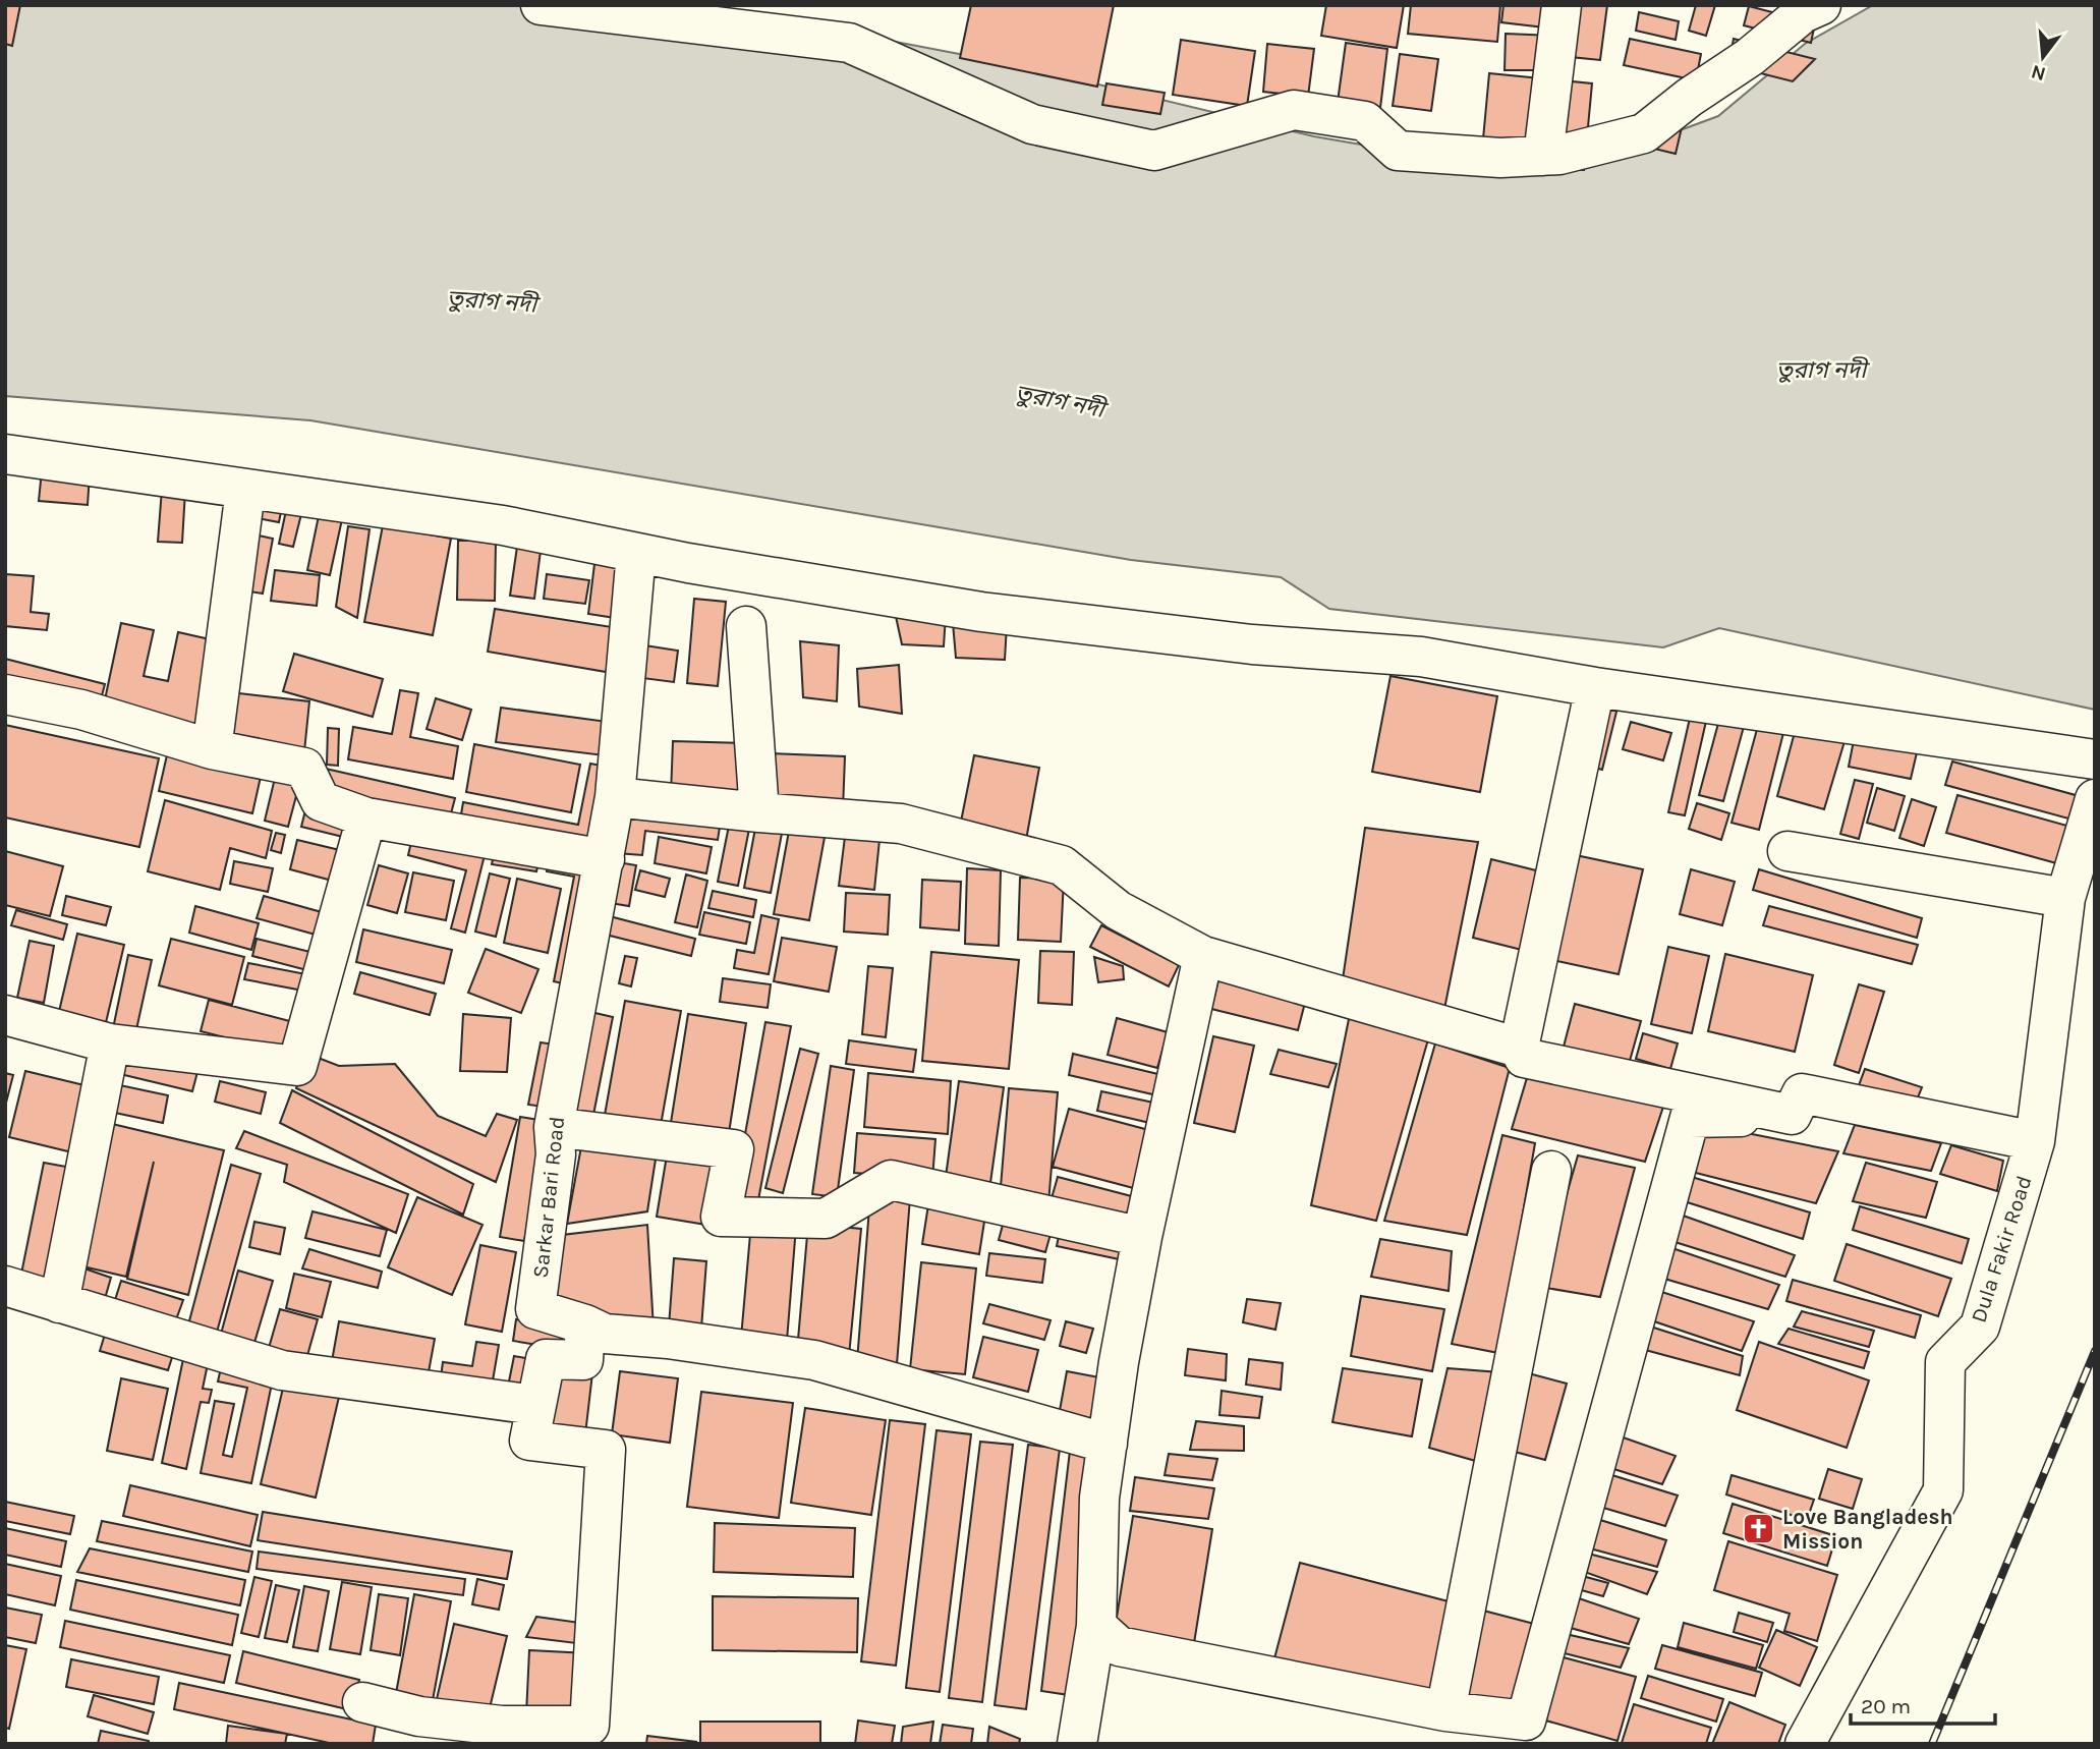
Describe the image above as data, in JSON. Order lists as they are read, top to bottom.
{
  "streets": {
    "street": ["Sarkar Bari Road", "Dula Fakir Road"]
  },
  "water": ["তুরাগ নদী"],
  "places": {
    "church": ["Love Bangladesh Mission"]
  },
  "scale_bar": "20 m",
  "north": "bottom"
}
